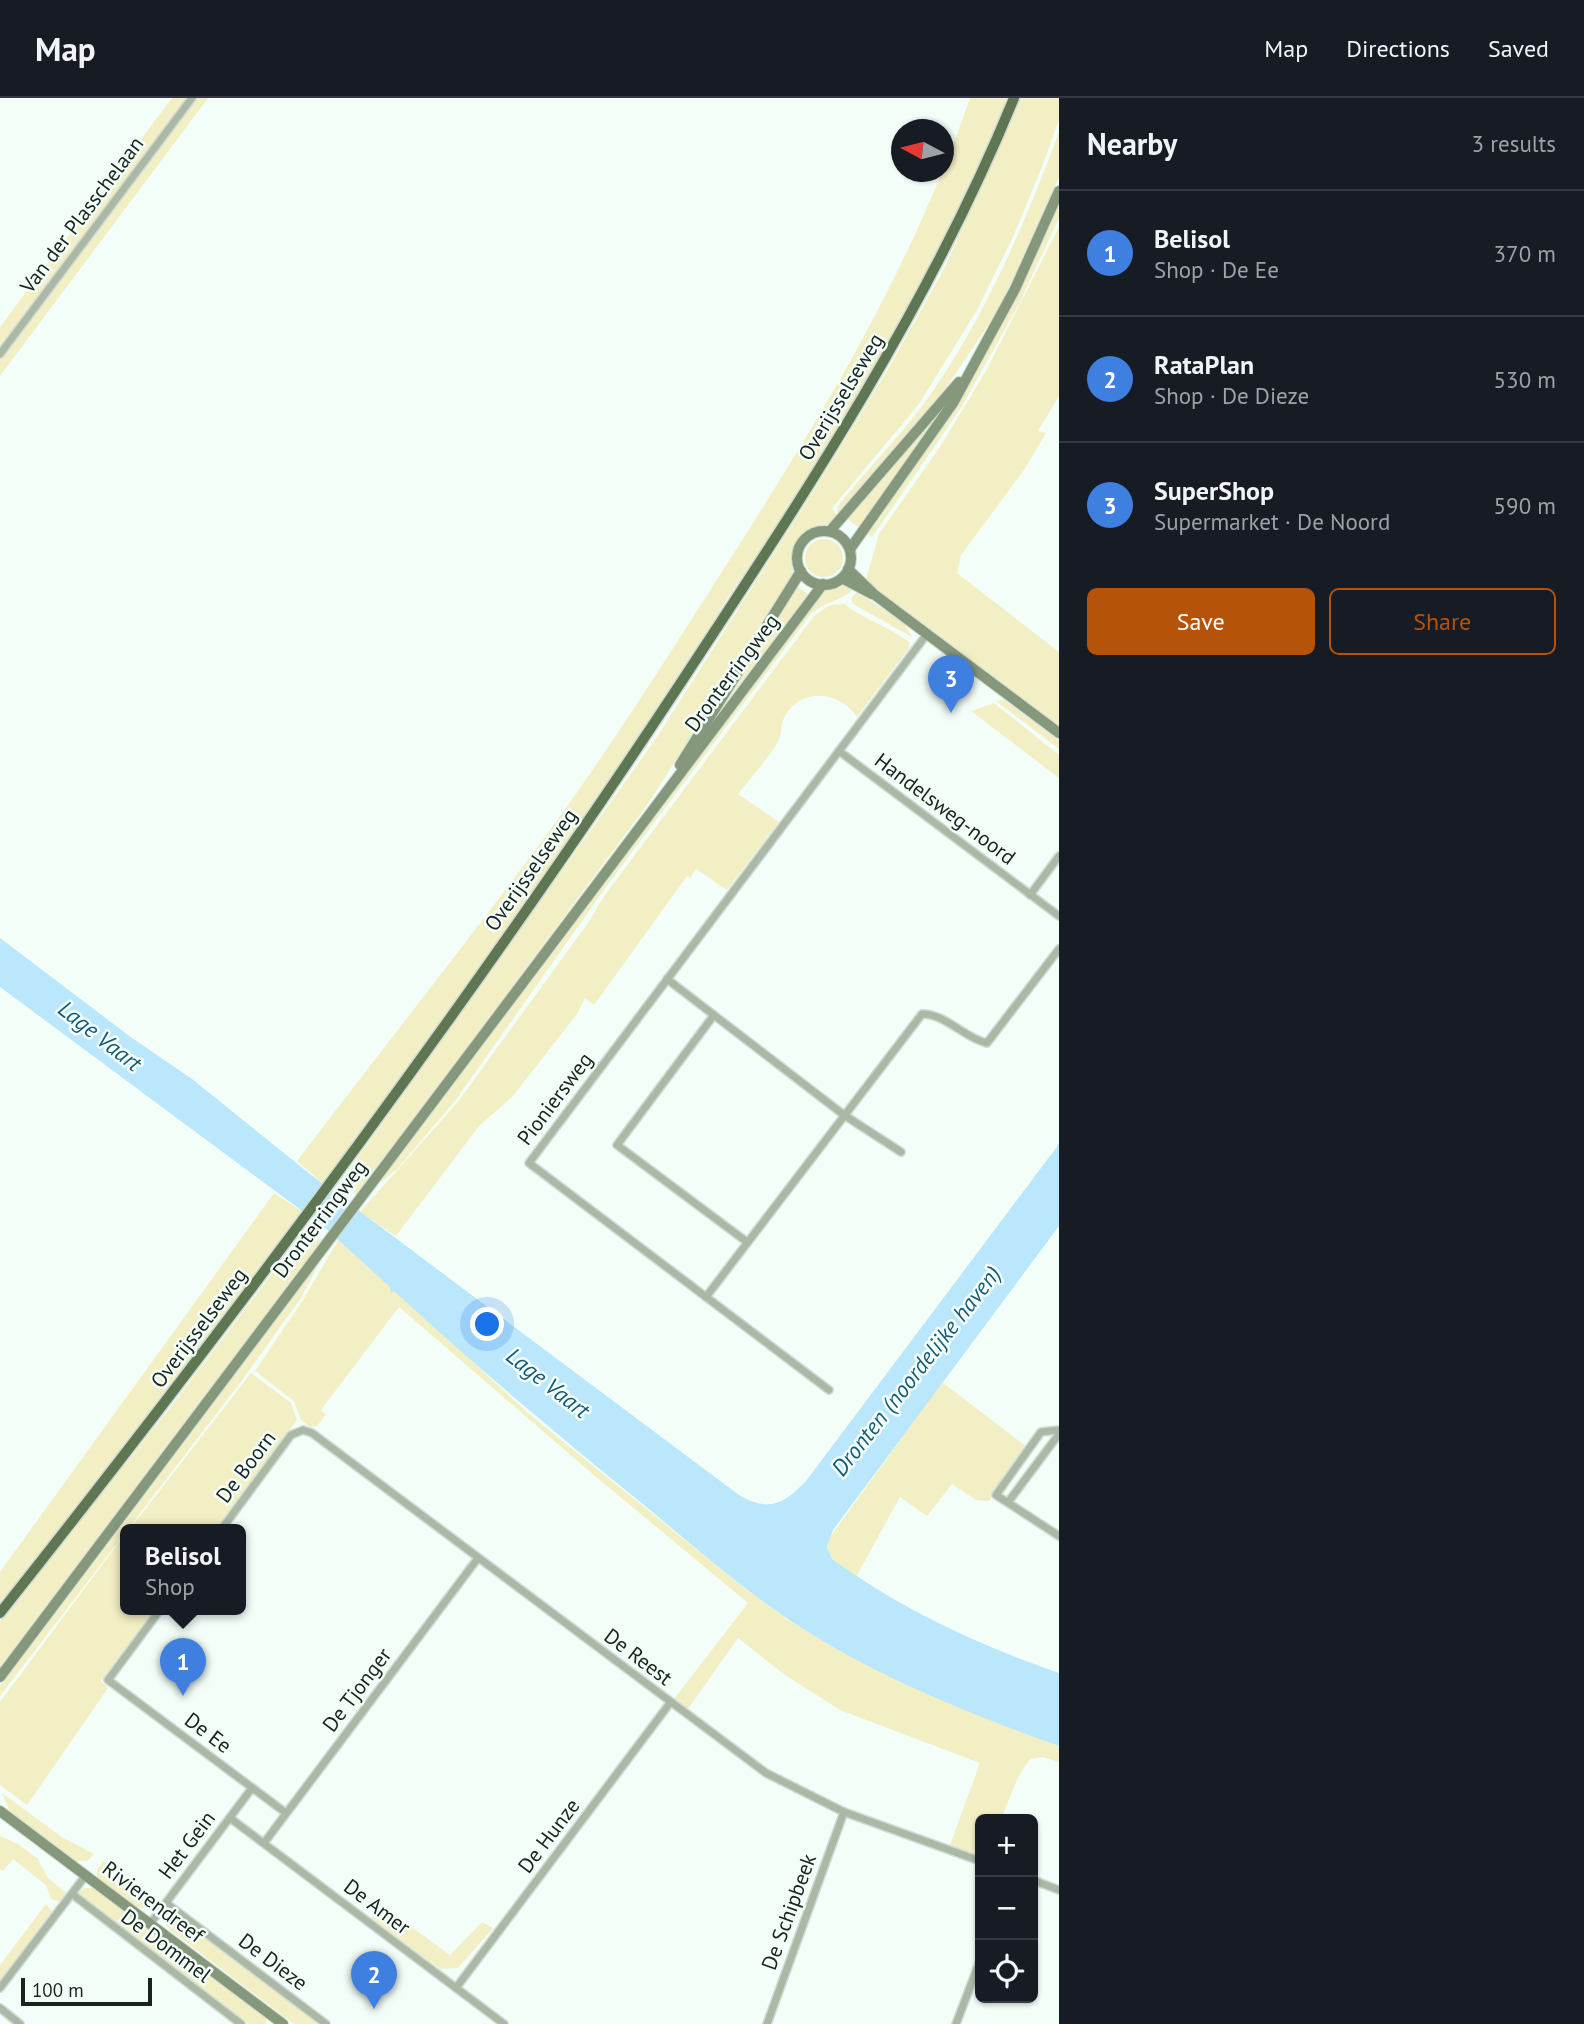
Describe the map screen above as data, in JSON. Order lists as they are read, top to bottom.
{
  "streets": {
    "highway": ["Overijsselseweg"],
    "main road": ["Dronterringweg", "Rivierendreef"],
    "street": [
      "Van der Plasschelaan",
      "Handelsweg-noord",
      "Pioniersweg",
      "De Boorn",
      "De Reest",
      "De Tjonger",
      "De Ee",
      "De Hunze",
      "Het Gein",
      "De Amer",
      "De Schipbeek",
      "De Dommel",
      "De Dieze"
    ]
  },
  "crossings": [
    ["Handelsweg-noord", "Pioniersweg"],
    ["De Boorn", "De Reest"],
    ["De Reest", "De Tjonger"],
    ["De Reest", "De Hunze"],
    ["De Reest", "De Schipbeek"],
    ["De Tjonger", "De Ee"],
    ["De Tjonger", "De Amer"],
    ["De Ee", "Het Gein"],
    ["De Hunze", "De Amer"],
    ["Het Gein", "Rivierendreef"],
    ["Het Gein", "De Amer"],
    ["Het Gein", "De Dieze"]
  ],
  "water": ["Lage Vaart", "Dronten (noordelijke haven)"],
  "scale_bar": "100 m",
  "north": "left",
  "page": {
    "header": "Map",
    "nav": ["Map", "Directions", "Saved"],
    "heading": ["Nearby", "3 results"],
    "list": [
      {
        "mark": "1",
        "name": "Belisol",
        "note": "Shop · De Ee",
        "value": "370 m"
      },
      {
        "mark": "2",
        "name": "RataPlan",
        "note": "Shop · De Dieze",
        "value": "530 m"
      },
      {
        "mark": "3",
        "name": "SuperShop",
        "note": "Supermarket · De Noord",
        "value": "590 m"
      }
    ],
    "buttons": ["Save", "Share"],
    "pins": ["3", "1", "2"],
    "popup": ["Belisol", "Shop"],
    "map_buttons": ["+", "−"],
    "scale": "100 m"
  }
}
